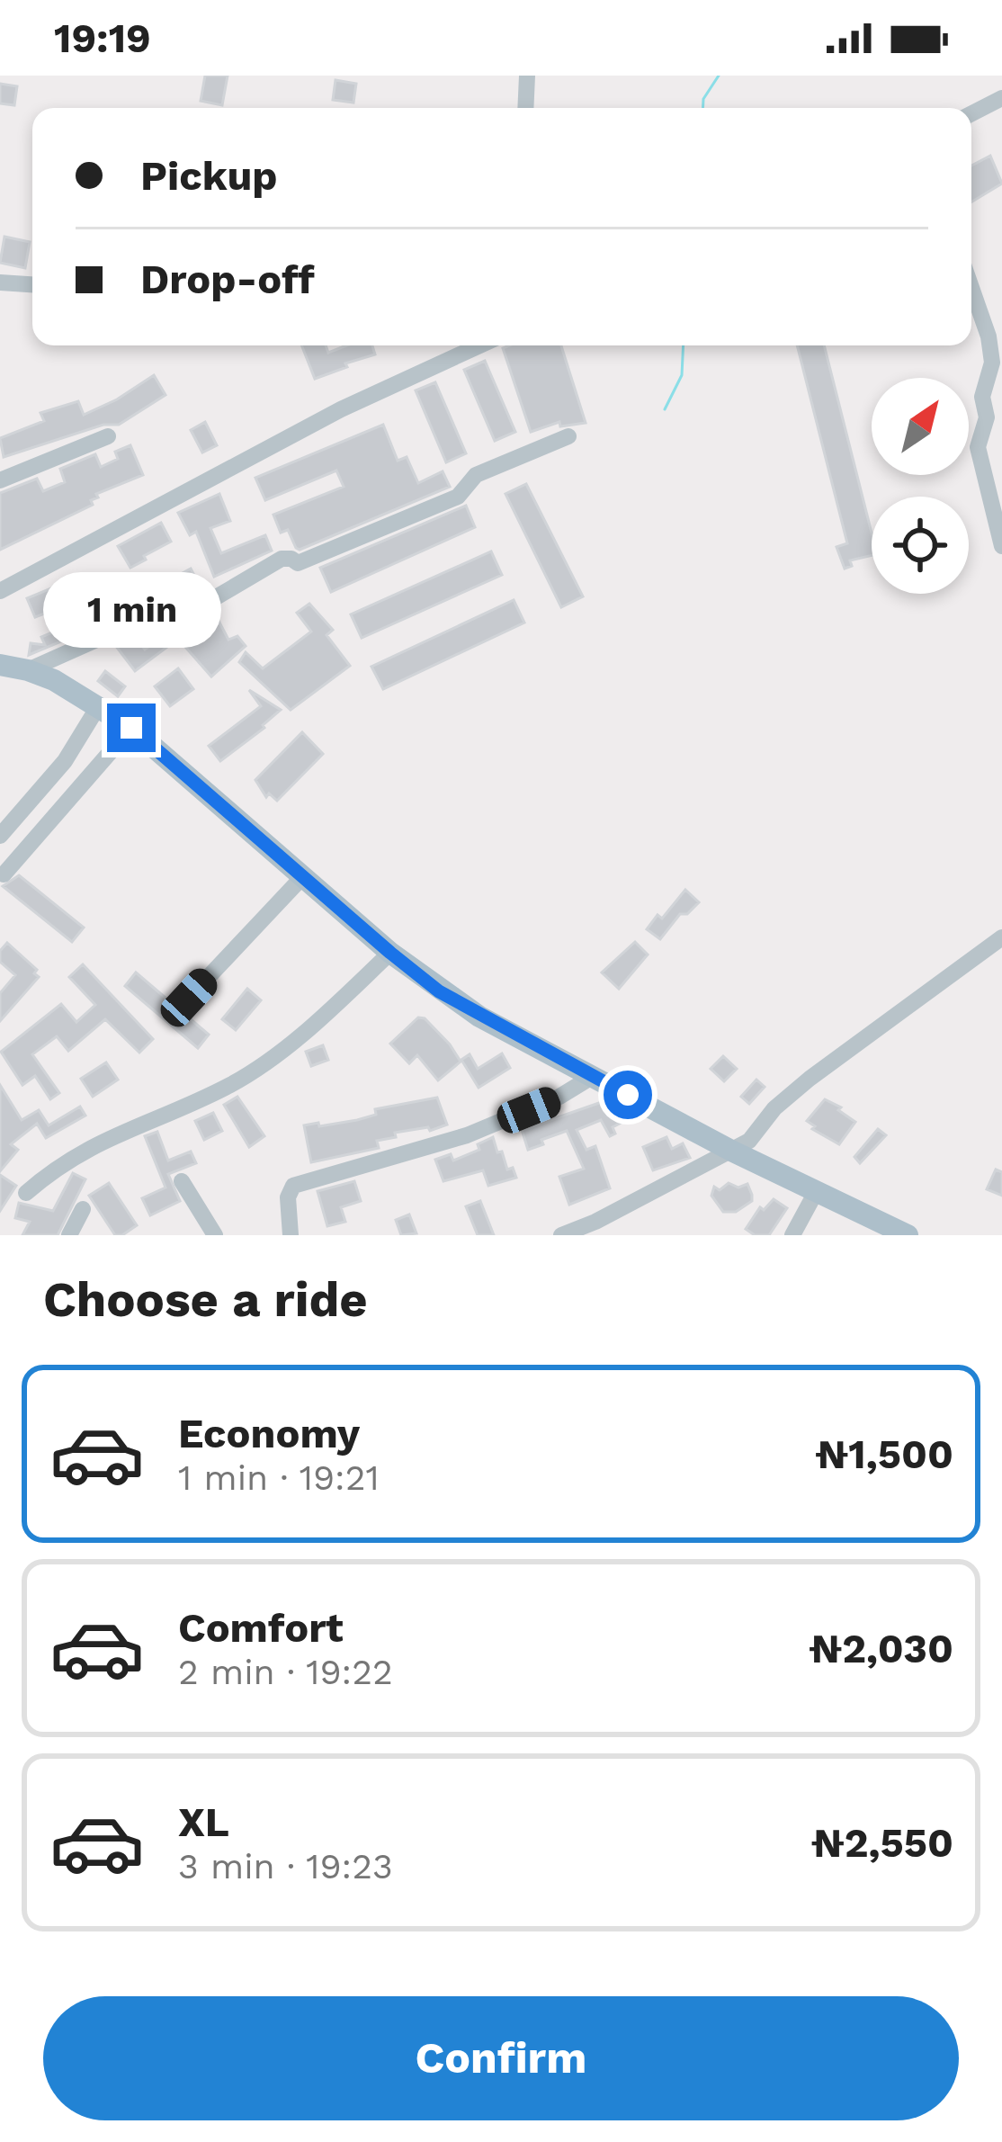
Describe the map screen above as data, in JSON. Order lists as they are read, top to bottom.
{
  "north": "top right",
  "page": {
    "status": "19:19",
    "banner": ["Pickup", "Drop-off"],
    "bubble": "1 min",
    "heading": "Choose a ride",
    "list": [
      {
        "name": "Economy",
        "note": "1 min · 19:21",
        "value": "₦1,500"
      },
      {
        "name": "Comfort",
        "note": "2 min · 19:22",
        "value": "₦2,030"
      },
      {
        "name": "XL",
        "note": "3 min · 19:23",
        "value": "₦2,550"
      }
    ],
    "buttons": "Confirm"
  }
}
